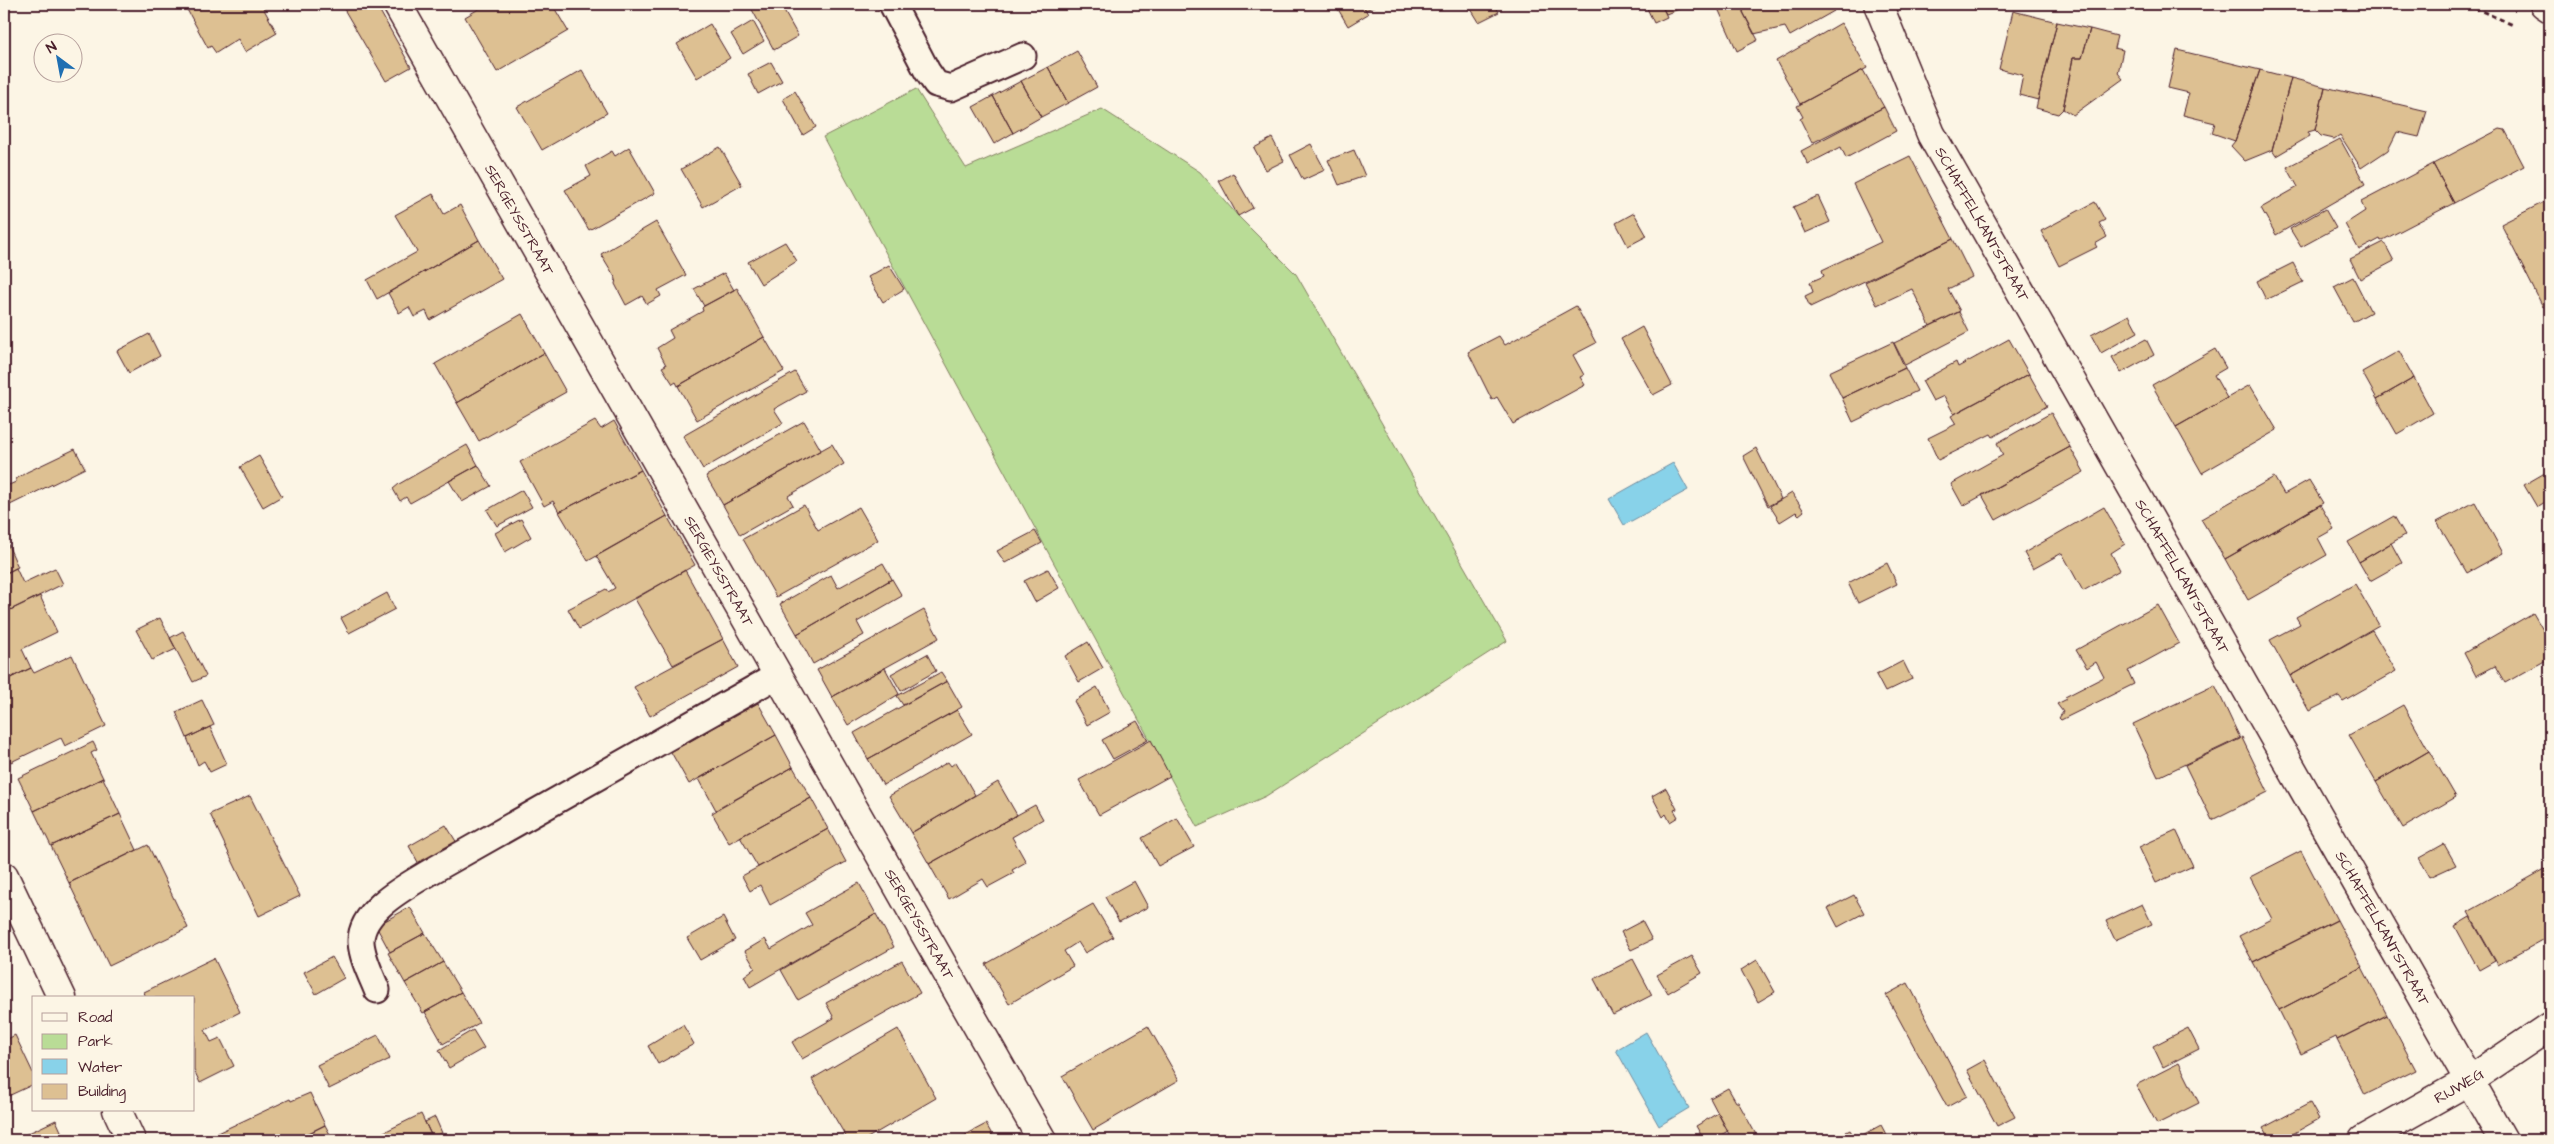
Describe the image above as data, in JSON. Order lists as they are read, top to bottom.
{
  "streets": {
    "street": ["SERGEYSSTRAAT", "SCHAFFELKANTSTRAAT", "RIJWEG"]
  },
  "crossings": [
    ["SCHAFFELKANTSTRAAT", "RIJWEG"]
  ],
  "legend": [
    "Road",
    "Park",
    "Water",
    "Building"
  ],
  "north": "top left"
}
